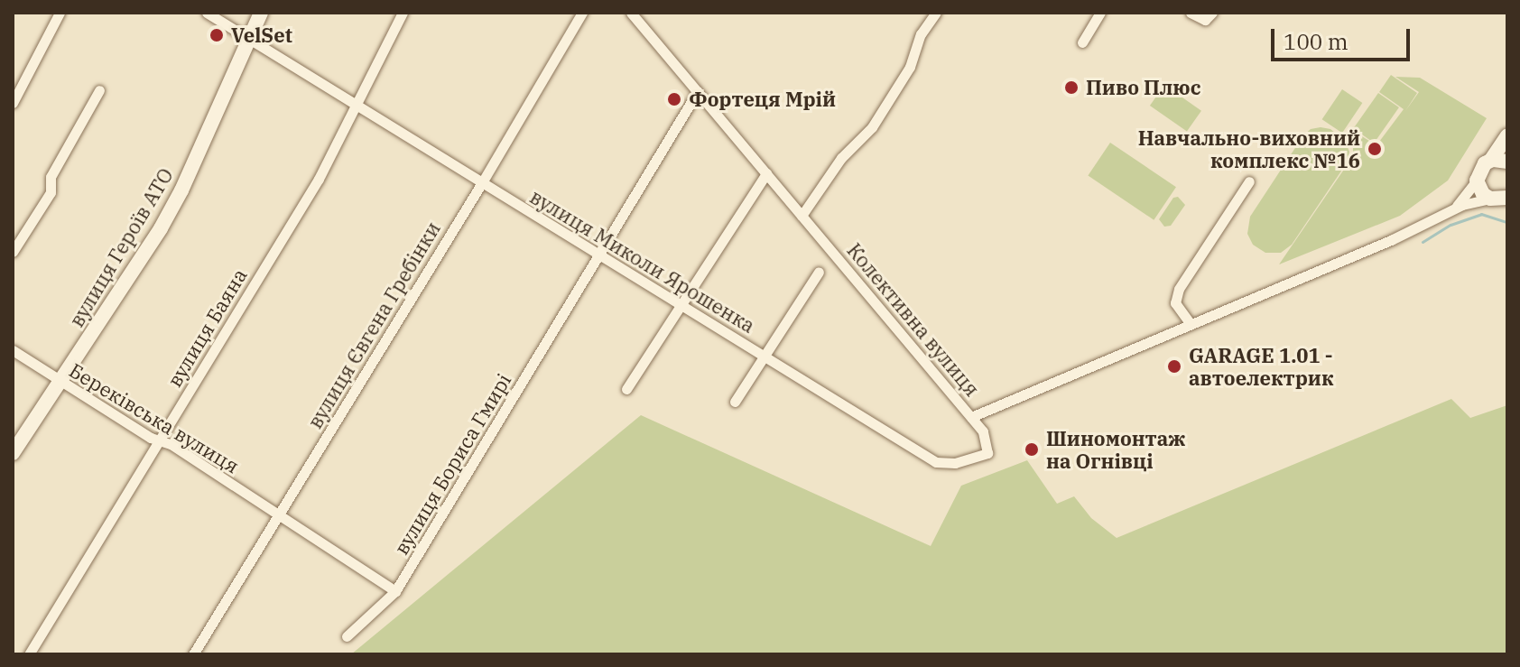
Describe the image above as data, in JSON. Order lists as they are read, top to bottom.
{
  "streets": {
    "street": [
      "вулиця Героїв АТО",
      "вулиця Миколи Ярошенка",
      "Колективна вулиця",
      "вулиця Євгена Гребінки",
      "вулиця Баяна",
      "Береківська вулиця",
      "вулиця Бориса Гмирі"
    ]
  },
  "crossings": [
    ["вулиця Героїв АТО", "вулиця Миколи Ярошенка"],
    ["вулиця Героїв АТО", "Береківська вулиця"],
    ["вулиця Миколи Ярошенка", "Колективна вулиця"],
    ["вулиця Миколи Ярошенка", "вулиця Євгена Гребінки"],
    ["вулиця Миколи Ярошенка", "вулиця Баяна"],
    ["вулиця Миколи Ярошенка", "вулиця Бориса Гмирі"],
    ["Колективна вулиця", "вулиця Бориса Гмирі"],
    ["вулиця Євгена Гребінки", "Береківська вулиця"],
    ["вулиця Баяна", "Береківська вулиця"]
  ],
  "places": [
    "VelSet",
    "Пиво Плюс",
    "Фортеця Мрій",
    "Навчально-виховний комплекс №16",
    "GARAGE 1.01 - автоелектрик",
    "Шиномонтаж на Огнівці"
  ],
  "scale_bar": "100 m"
}
